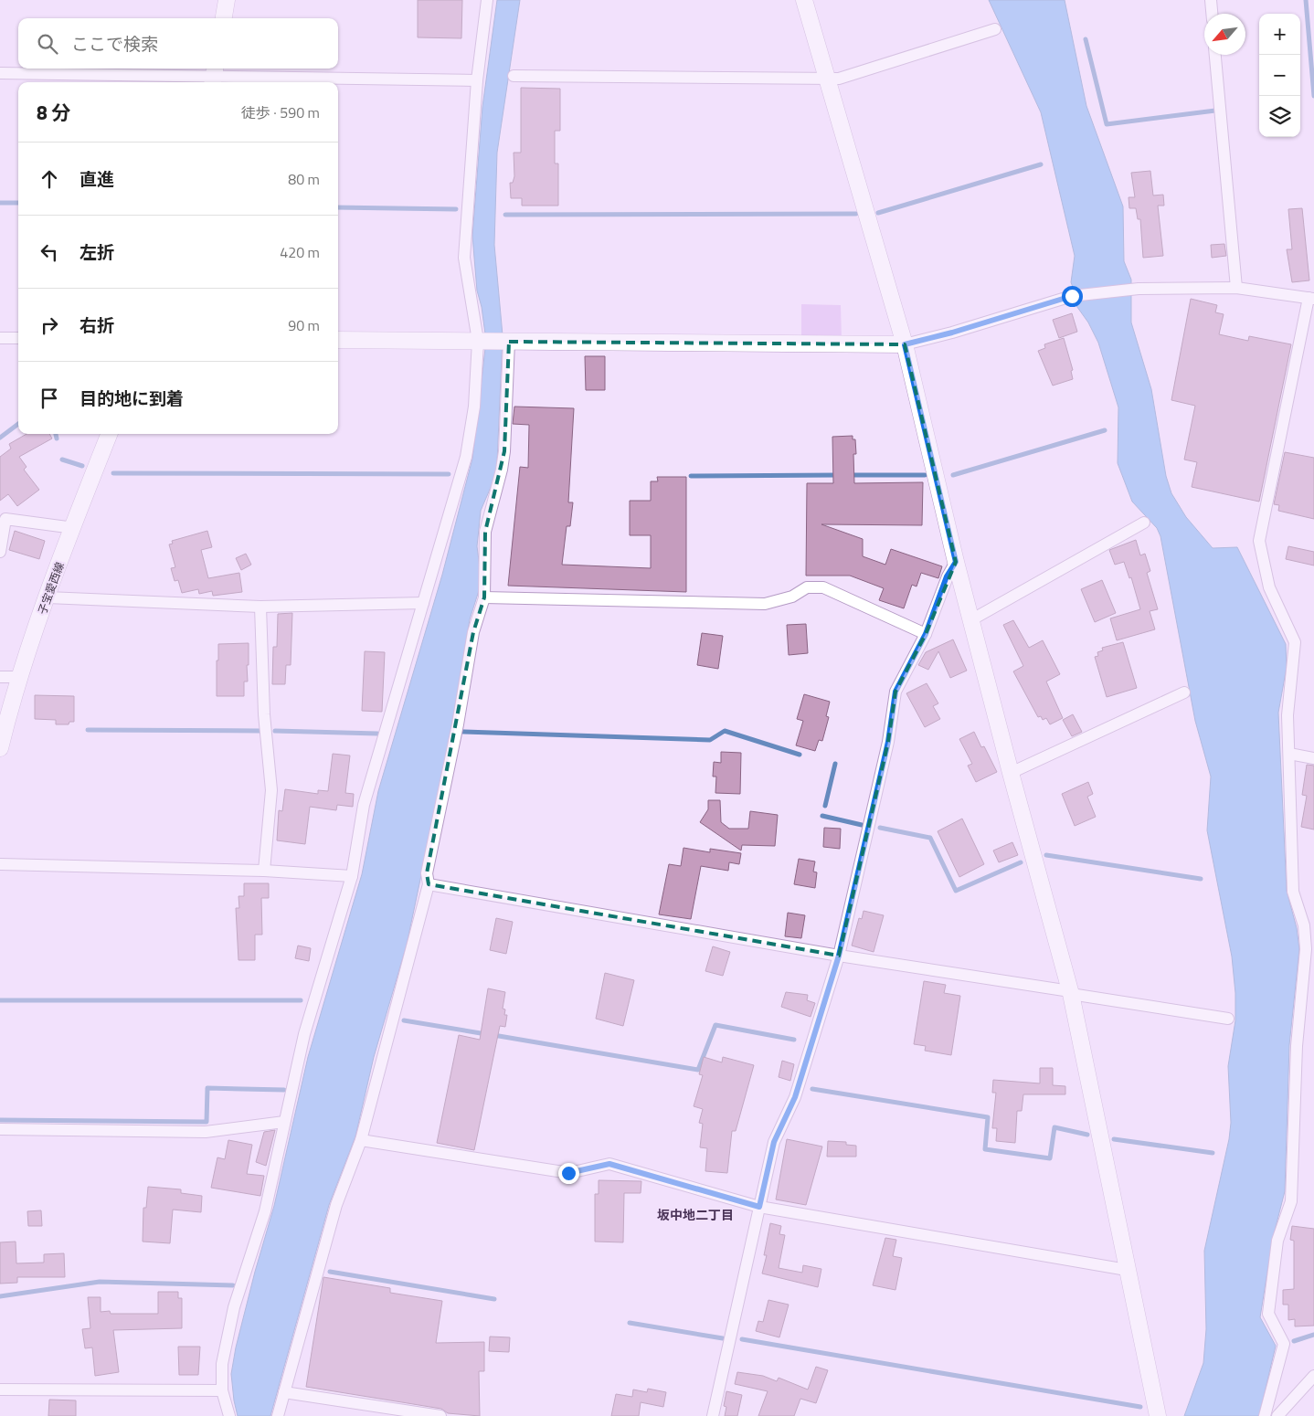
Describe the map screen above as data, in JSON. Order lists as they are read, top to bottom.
{
  "streets": {
    "street": ["子宝愛西線"]
  },
  "districts": ["坂中地二丁目"],
  "north": "bottom left",
  "page": {
    "map_buttons": ["+", "−"],
    "search": "ここで検索",
    "heading": ["8 分", "徒歩 · 590 m"],
    "list": [
      ["直進", "80 m"],
      ["左折", "420 m"],
      ["右折", "90 m"],
      "目的地に到着"
    ]
  }
}
